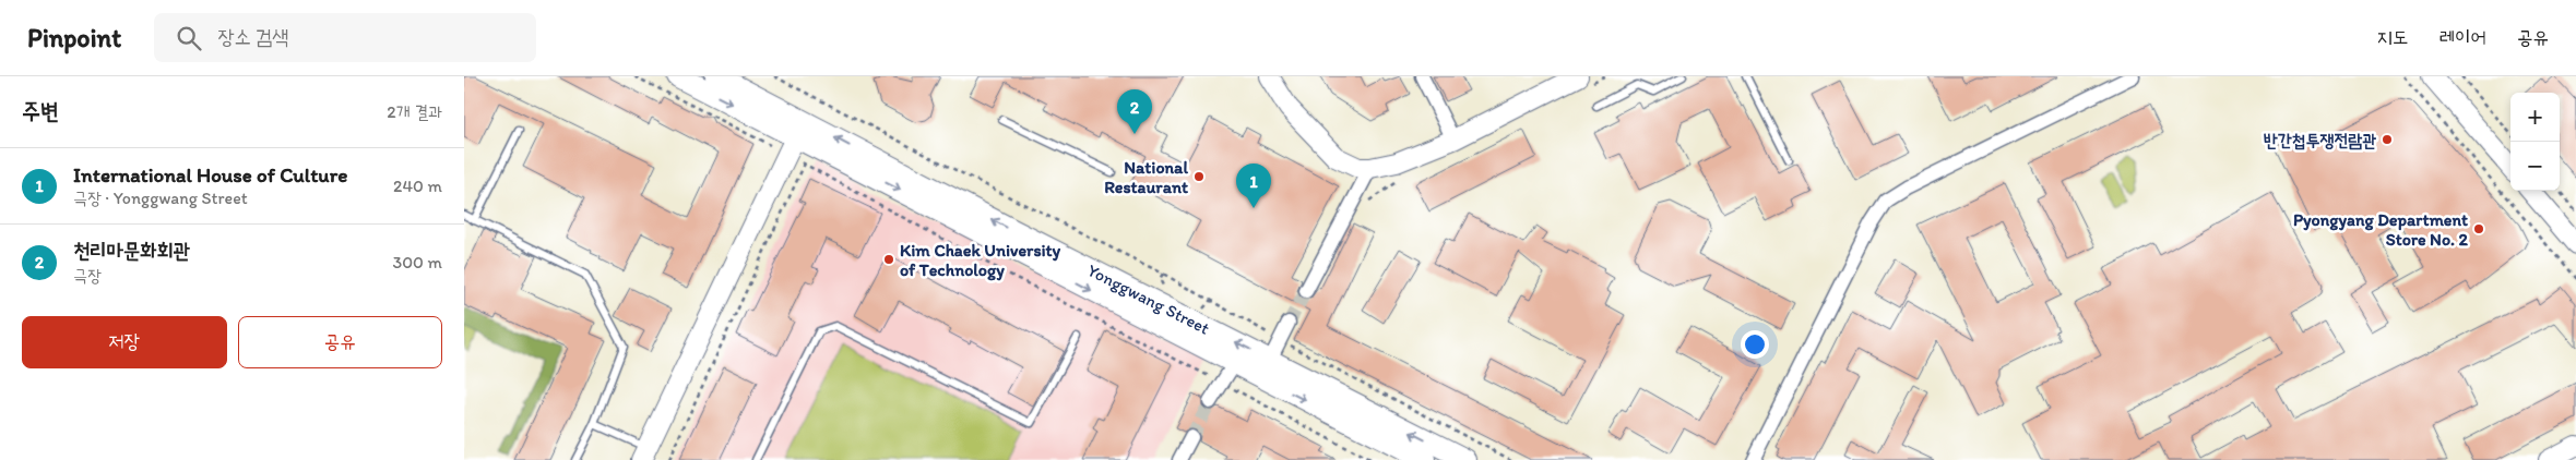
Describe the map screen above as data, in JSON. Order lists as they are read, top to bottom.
{
  "streets": {
    "main road": ["Yonggwang Street"]
  },
  "places": [
    "반간첩투쟁전람관",
    "National Restaurant",
    "Pyongyang Department Store No. 2",
    "Kim Chaek University of Technology"
  ],
  "page": {
    "header": "Pinpoint",
    "search": "장소 검색",
    "nav": ["지도", "레이어", "공유"],
    "heading": ["주변", "2개 결과"],
    "pins": ["2", "1"],
    "map_buttons": ["+", "−"],
    "list": [
      {
        "mark": "1",
        "name": "International House of Culture",
        "note": "극장 · Yonggwang Street",
        "value": "240 m"
      },
      {
        "mark": "2",
        "name": "천리마문화회관",
        "note": "극장",
        "value": "300 m"
      }
    ],
    "buttons": ["저장", "공유"]
  }
}
